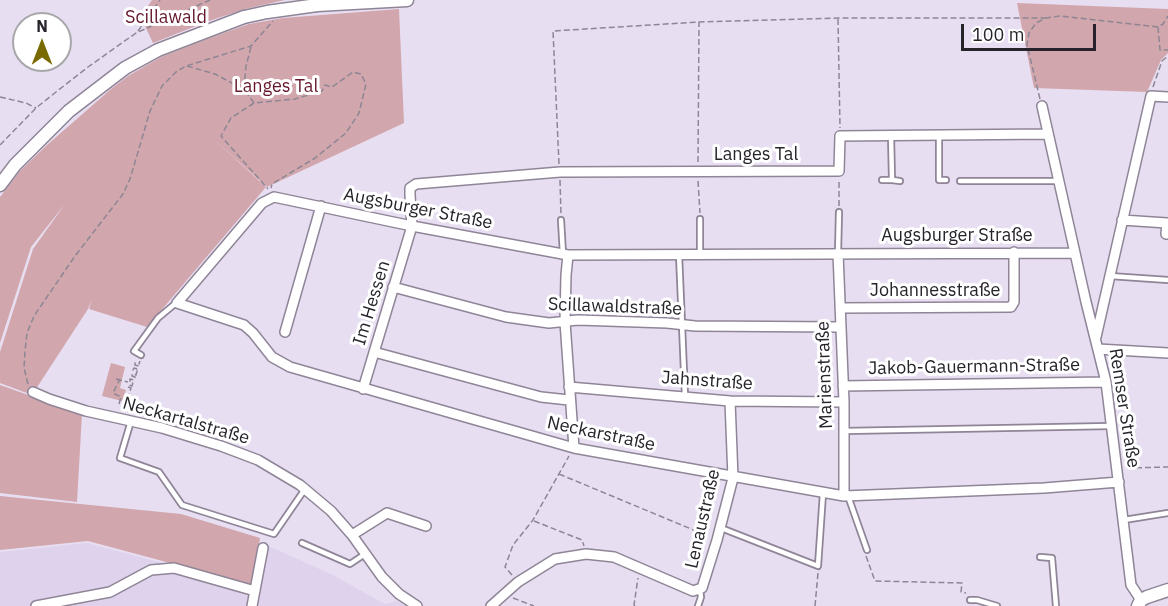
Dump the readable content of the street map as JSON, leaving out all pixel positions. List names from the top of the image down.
{
  "streets": {
    "street": [
      "Langes Tal",
      "Augsburger Straße",
      "Johannesstraße",
      "Im Hessen",
      "Scillawaldstraße",
      "Jakob-Gauermann-Straße",
      "Marienstraße",
      "Jahnstraße",
      "Remser Straße",
      "Neckartalstraße",
      "Neckarstraße",
      "Lenaustraße"
    ]
  },
  "crossings": [
    ["Langes Tal", "Augsburger Straße"],
    ["Langes Tal", "Im Hessen"],
    ["Augsburger Straße", "Johannesstraße"],
    ["Augsburger Straße", "Im Hessen"],
    ["Augsburger Straße", "Marienstraße"],
    ["Augsburger Straße", "Neckarstraße"],
    ["Johannesstraße", "Marienstraße"],
    ["Im Hessen", "Scillawaldstraße"],
    ["Im Hessen", "Neckarstraße"],
    ["Scillawaldstraße", "Marienstraße"],
    ["Jakob-Gauermann-Straße", "Marienstraße"],
    ["Jakob-Gauermann-Straße", "Remser Straße"],
    ["Marienstraße", "Jahnstraße"],
    ["Marienstraße", "Neckarstraße"],
    ["Jahnstraße", "Lenaustraße"],
    ["Remser Straße", "Neckarstraße"],
    ["Neckarstraße", "Lenaustraße"]
  ],
  "parks": ["Scillawald", "Langes Tal"],
  "scale_bar": "100 m",
  "north": "top"
}
